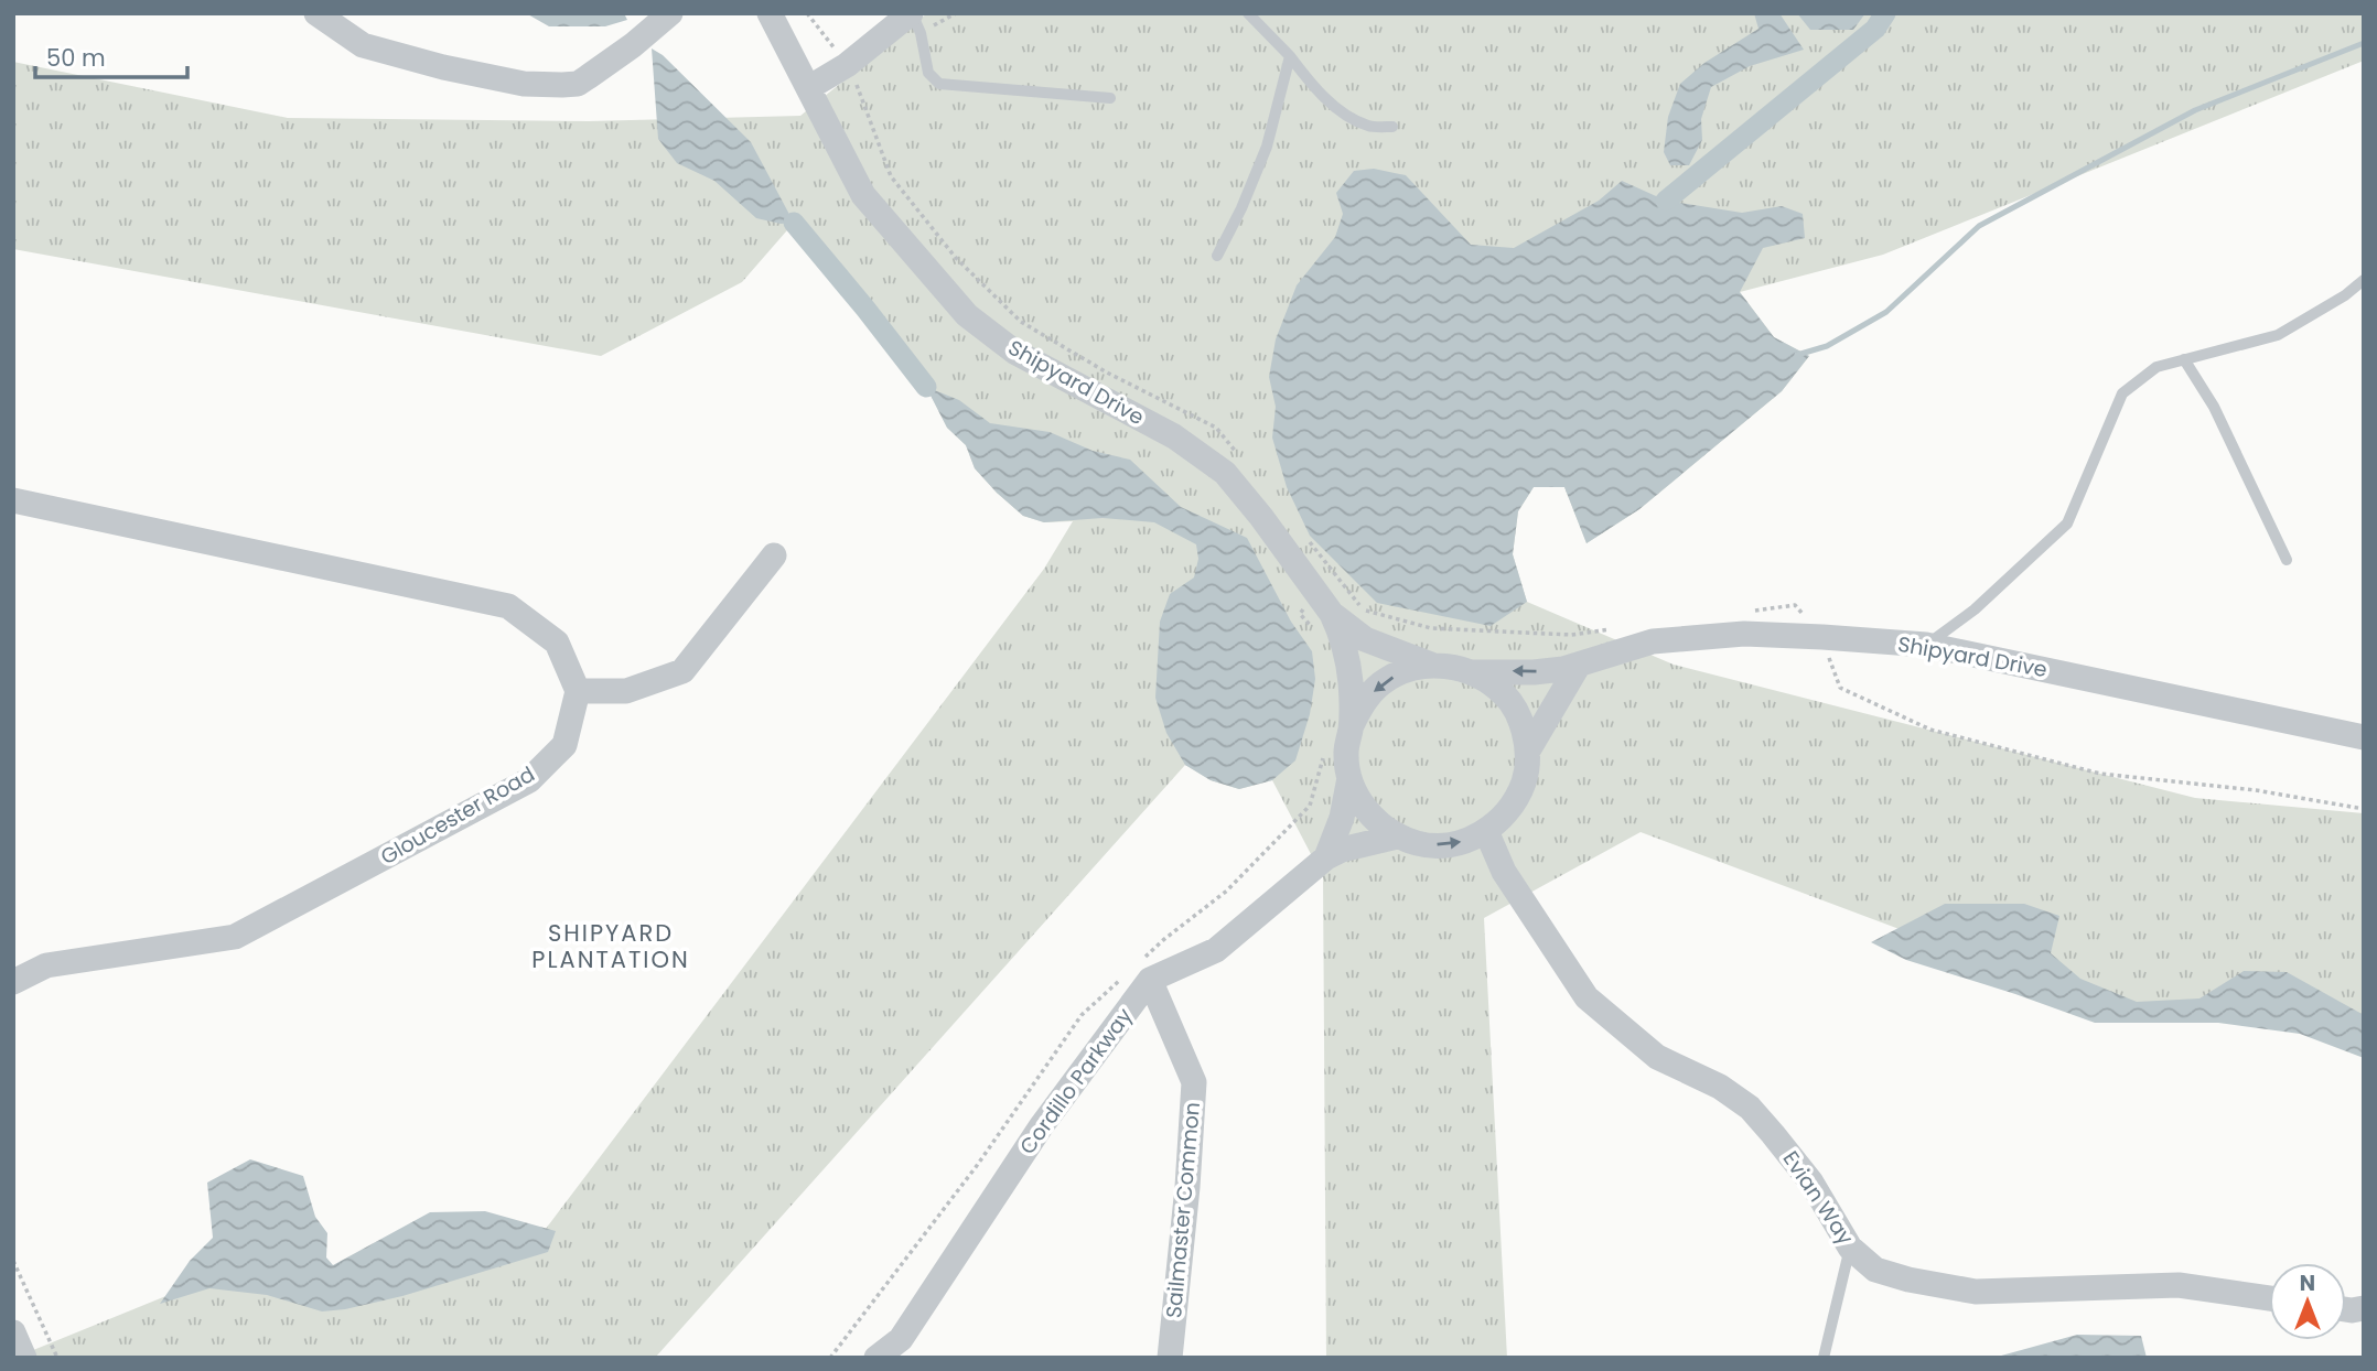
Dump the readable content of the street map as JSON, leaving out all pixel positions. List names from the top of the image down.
{
  "streets": {
    "street": [
      "Shipyard Drive",
      "Gloucester Road",
      "Cordillo Parkway",
      "Evian Way",
      "Sailmaster Common"
    ]
  },
  "crossings": [
    ["Shipyard Drive", "Cordillo Parkway"],
    ["Shipyard Drive", "Evian Way"],
    ["Cordillo Parkway", "Evian Way"],
    ["Cordillo Parkway", "Sailmaster Common"]
  ],
  "districts": ["SHIPYARD PLANTATION"],
  "scale_bar": "50 m",
  "north": "top"
}
